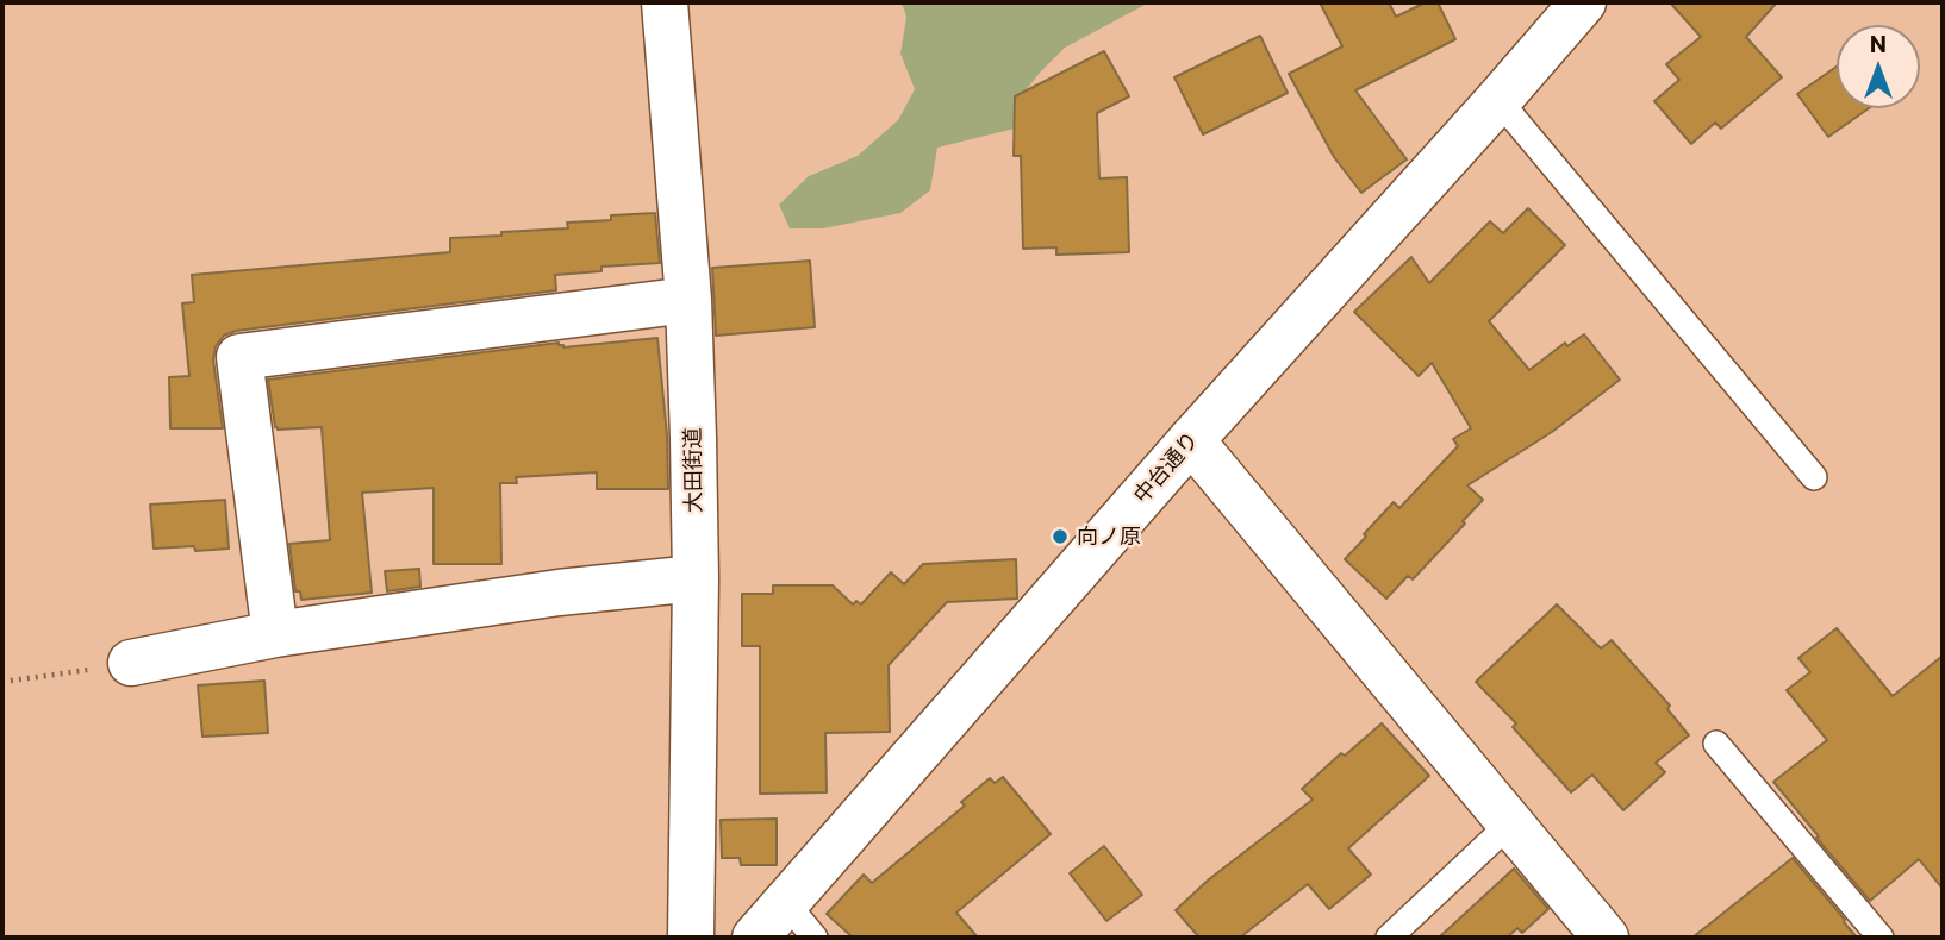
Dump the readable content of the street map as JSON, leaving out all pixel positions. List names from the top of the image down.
{
  "streets": {
    "street": ["中台通り", "大田街道"]
  },
  "places": ["向ノ原"],
  "north": "top"
}
